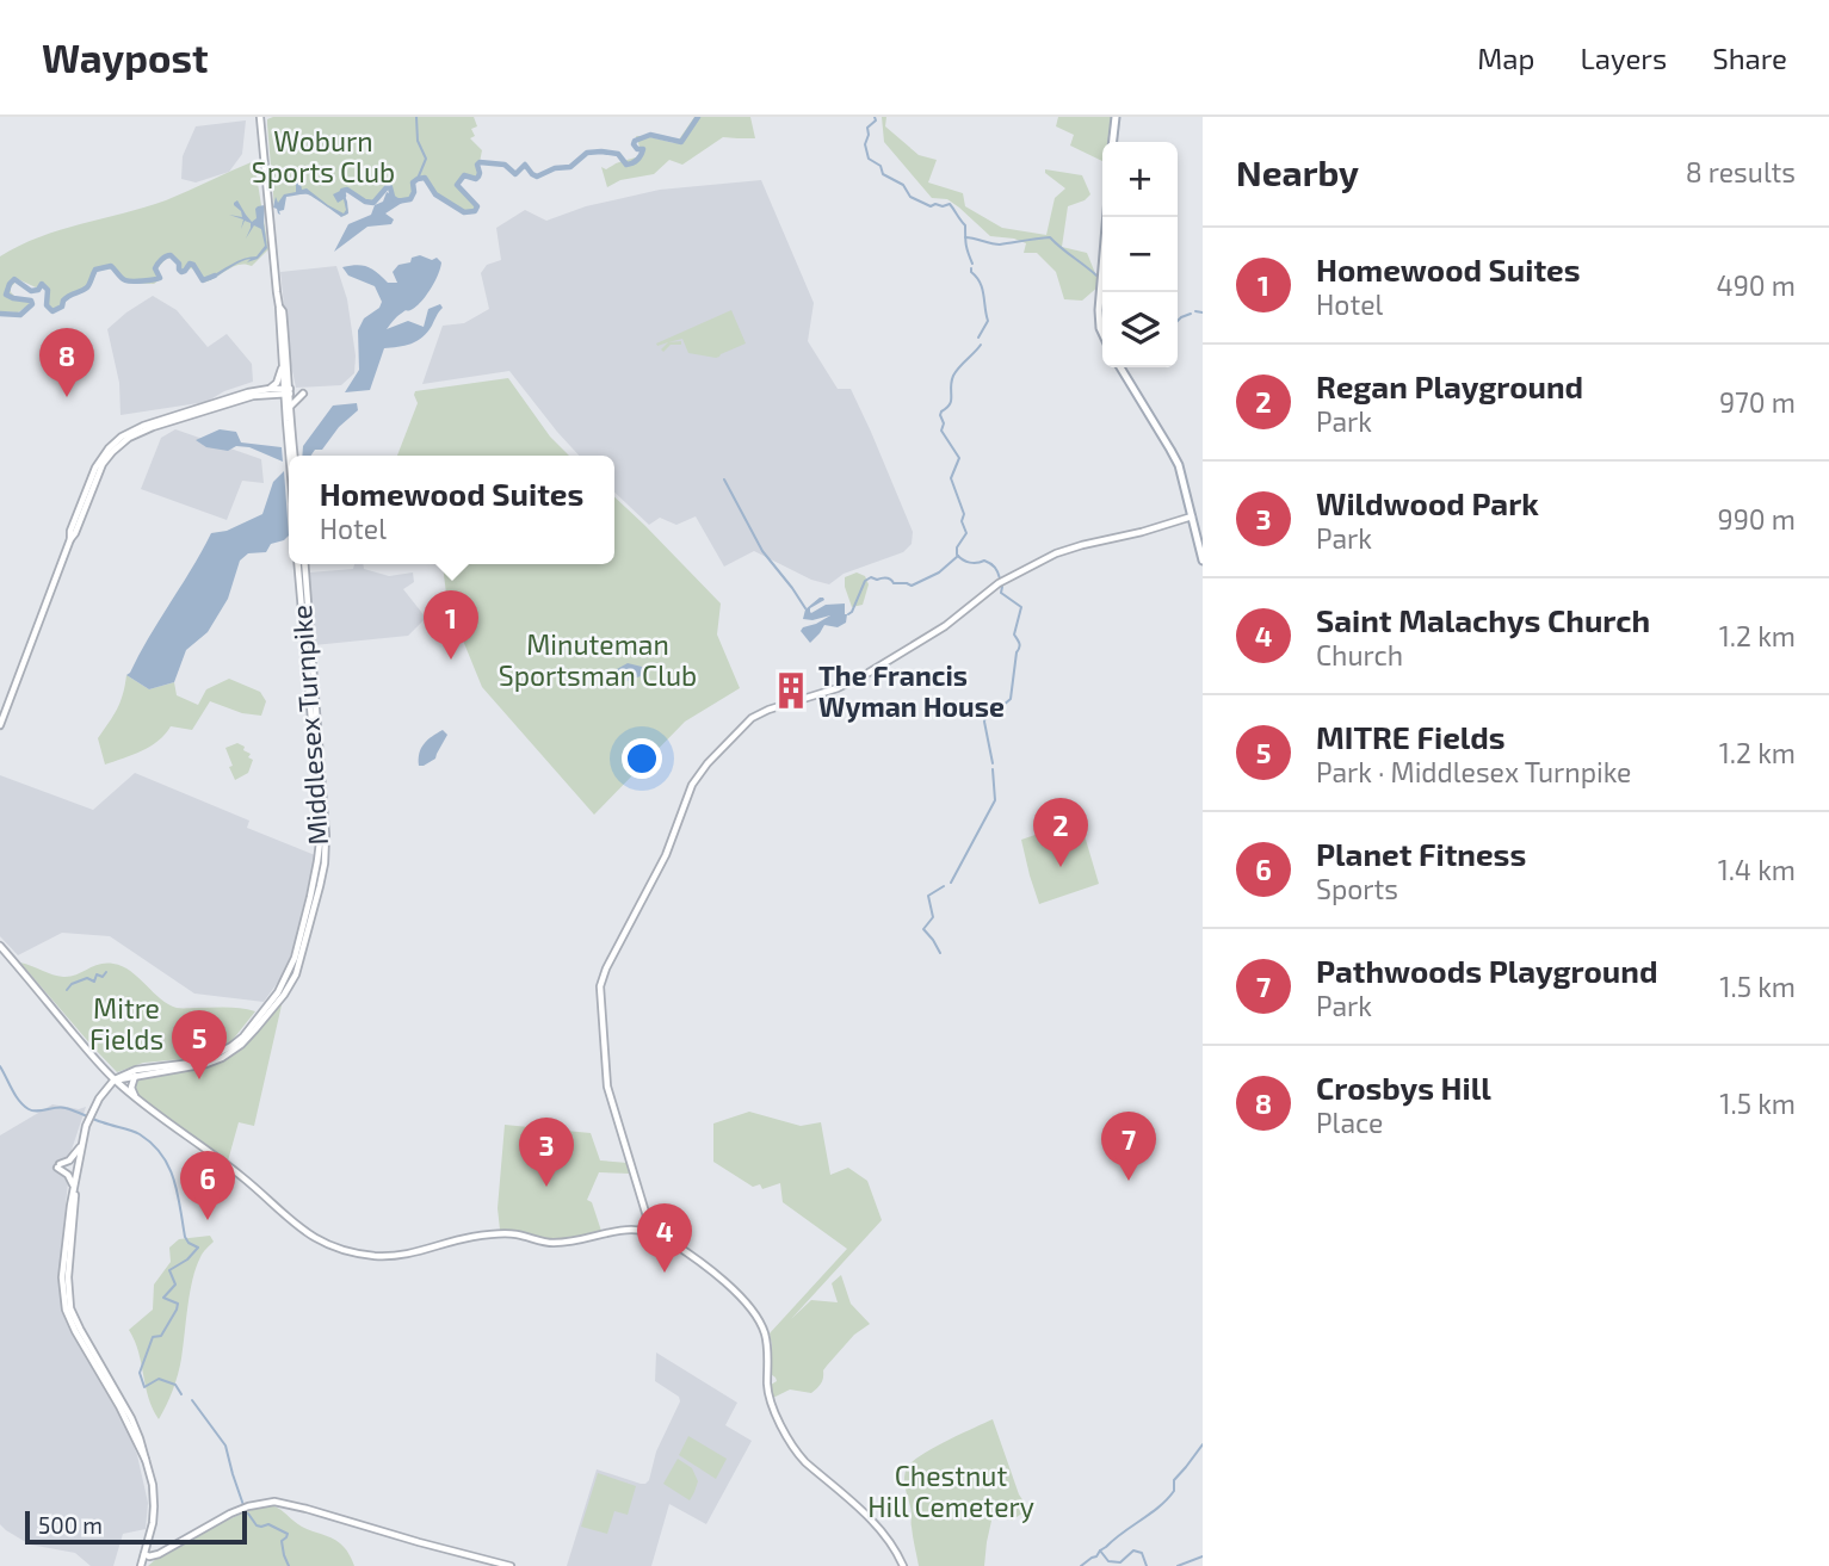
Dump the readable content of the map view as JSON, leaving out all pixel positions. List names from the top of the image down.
{
  "streets": {
    "main road": ["Middlesex Turnpike"]
  },
  "parks": [
    "Woburn Sports Club",
    "Minuteman Sportsman Club",
    "Mitre Fields",
    "Chestnut Hill Cemetery"
  ],
  "places": {
    "building": ["The Francis Wyman House"]
  },
  "scale_bar": "500 m",
  "page": {
    "header": "Waypost",
    "nav": ["Map", "Layers", "Share"],
    "heading": ["Nearby", "8 results"],
    "map_buttons": ["+", "−"],
    "list": [
      {
        "mark": "1",
        "name": "Homewood Suites",
        "note": "Hotel",
        "value": "490 m"
      },
      {
        "mark": "2",
        "name": "Regan Playground",
        "note": "Park",
        "value": "970 m"
      },
      {
        "mark": "3",
        "name": "Wildwood Park",
        "note": "Park",
        "value": "990 m"
      },
      {
        "mark": "4",
        "name": "Saint Malachys Church",
        "note": "Church",
        "value": "1.2 km"
      },
      {
        "mark": "5",
        "name": "MITRE Fields",
        "note": "Park · Middlesex Turnpike",
        "value": "1.2 km"
      },
      {
        "mark": "6",
        "name": "Planet Fitness",
        "note": "Sports",
        "value": "1.4 km"
      },
      {
        "mark": "7",
        "name": "Pathwoods Playground",
        "note": "Park",
        "value": "1.5 km"
      },
      {
        "mark": "8",
        "name": "Crosbys Hill",
        "note": "Place",
        "value": "1.5 km"
      }
    ],
    "pins": [
      "8",
      "1",
      "2",
      "5",
      "7",
      "3",
      "6",
      "4"
    ],
    "popup": ["Homewood Suites", "Hotel"],
    "scale": "500 m"
  }
}
